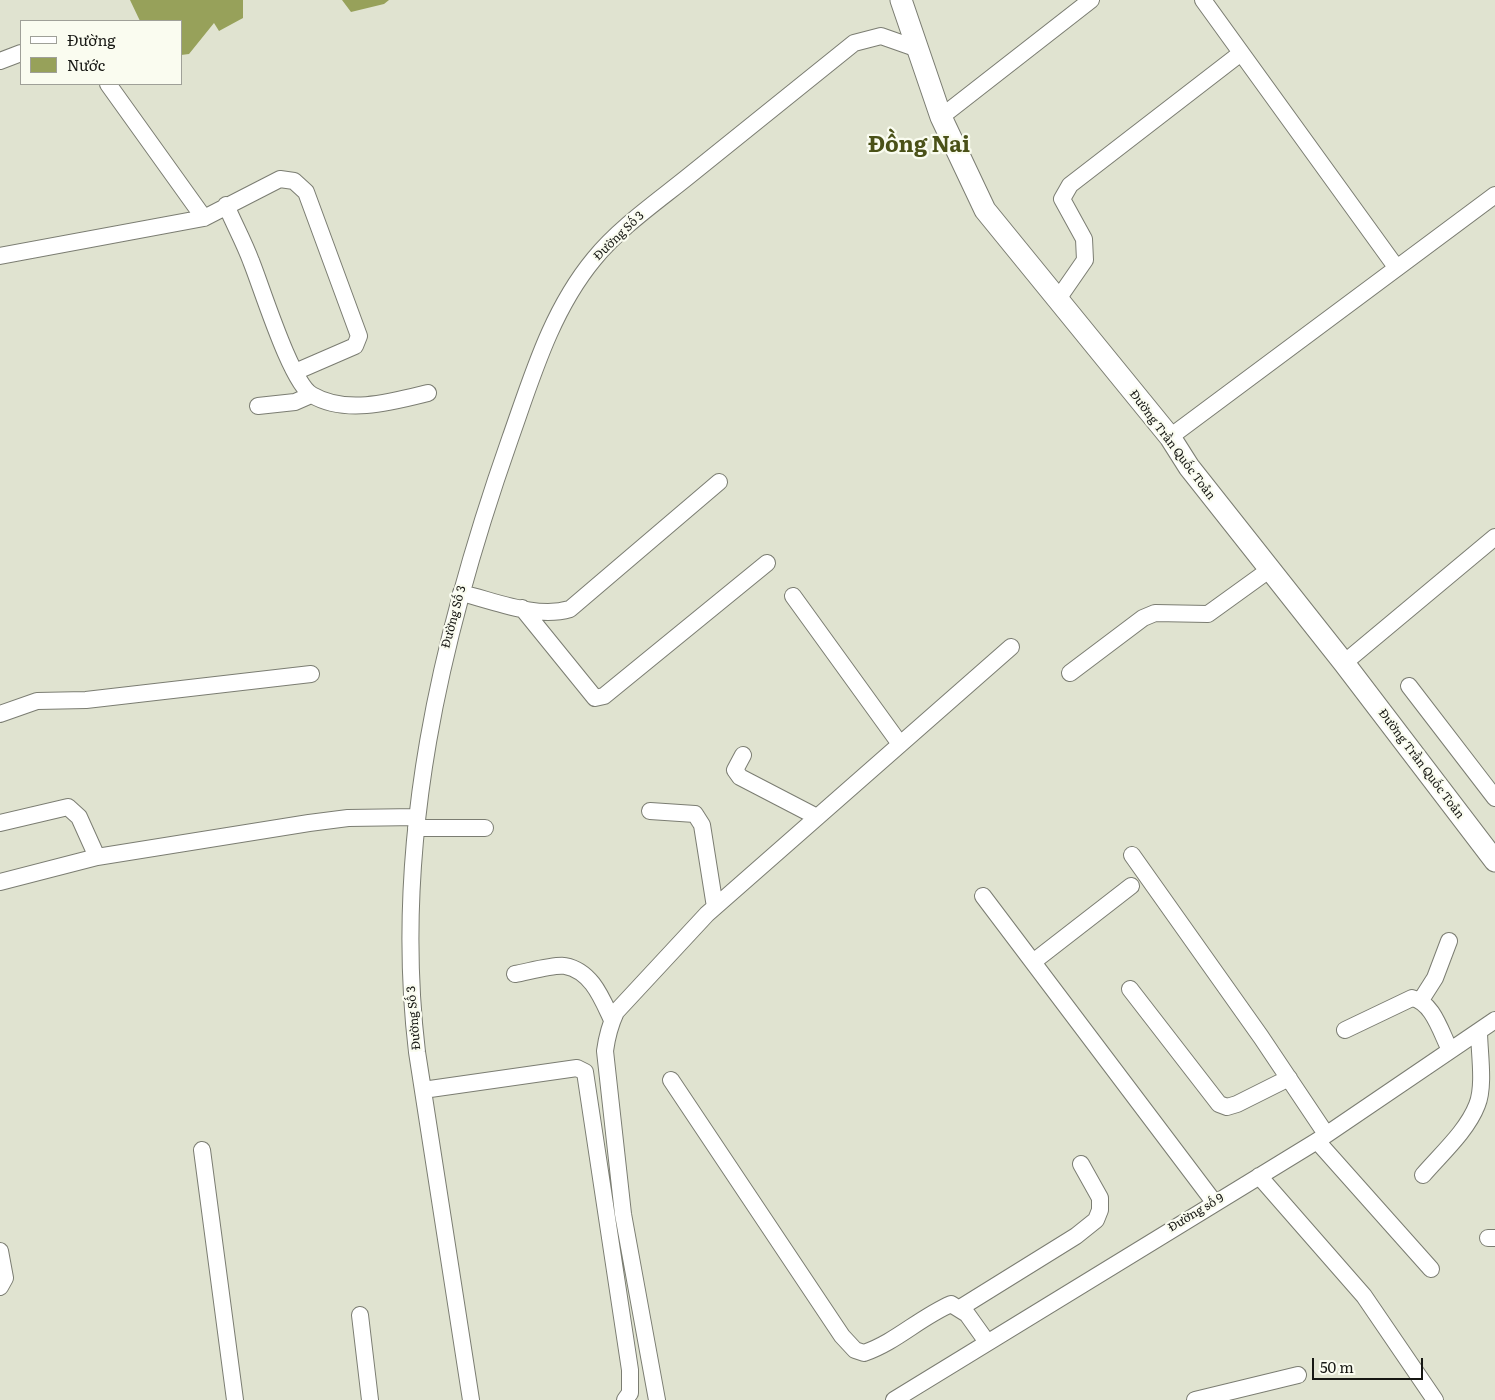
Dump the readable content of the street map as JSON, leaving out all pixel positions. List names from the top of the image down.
{
  "streets": {
    "main road": ["Đường Trần Quốc Toản"],
    "street": ["Đường Số 3", "Đường số 9"]
  },
  "crossings": [
    ["Đường Số 3", "Đường Trần Quốc Toản"]
  ],
  "districts": ["Đồng Nai"],
  "legend": ["Đường", "Nước"],
  "scale_bar": "50 m"
}
